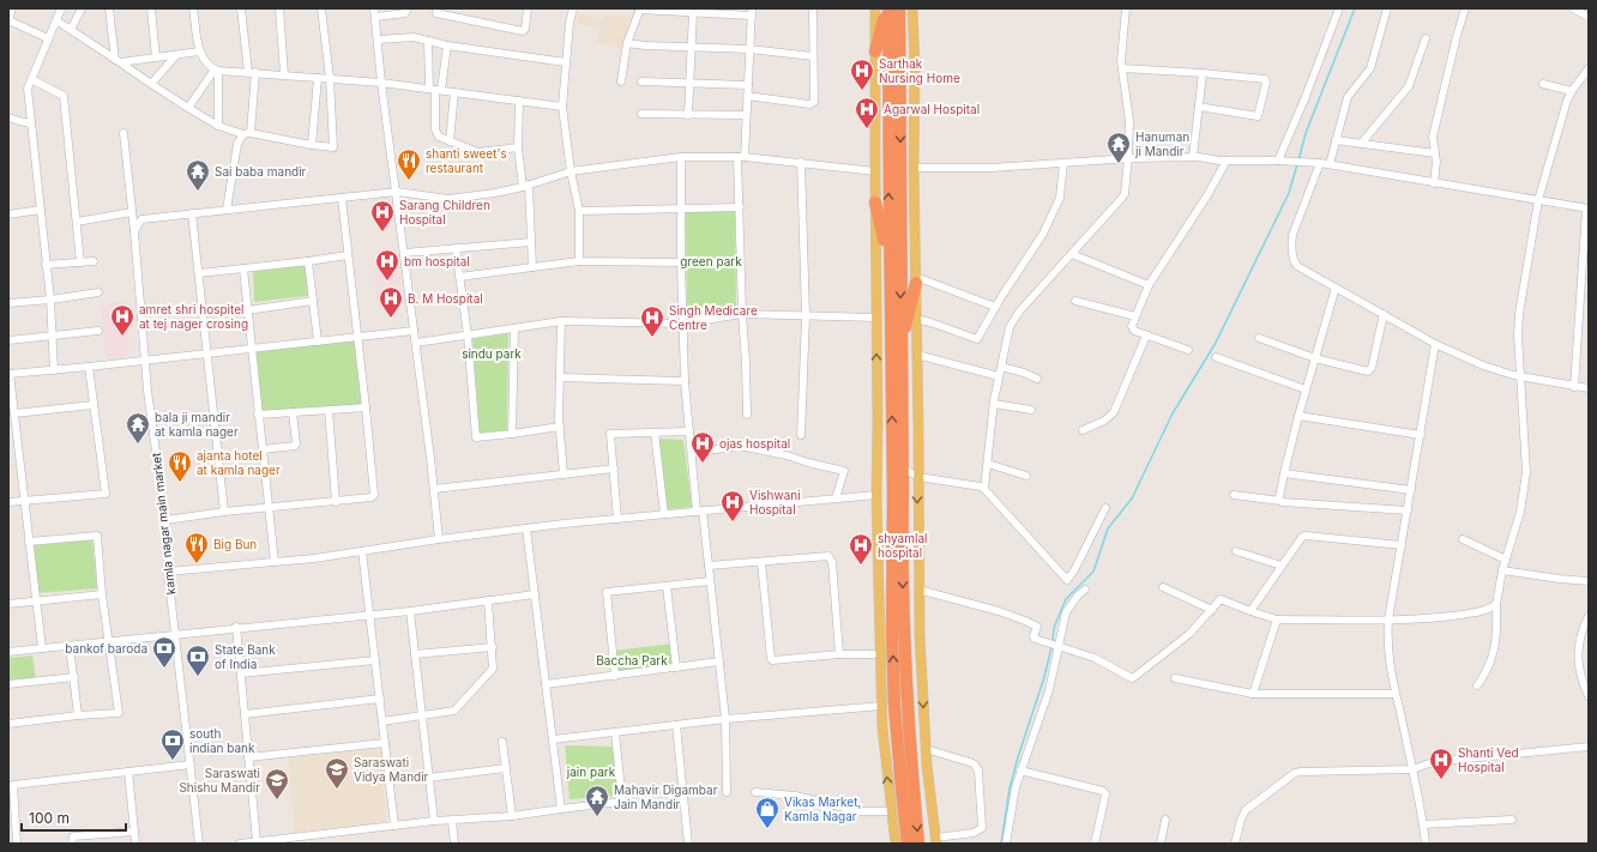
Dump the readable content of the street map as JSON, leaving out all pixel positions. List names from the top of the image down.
{
  "streets": {
    "street": ["kamla nagar main market"]
  },
  "parks": [
    "green park",
    "sindu park",
    "Baccha Park",
    "jain park"
  ],
  "places": {
    "hospital": [
      "Sarthak Nursing Home",
      "Agarwal Hospital",
      "Sarang Children Hospital",
      "bm hospital",
      "B. M Hospital",
      "amret shri hospitel at tej nager crosing",
      "Singh Medicare Centre",
      "ojas hospital",
      "Vishwani Hospital",
      "shyamlal hospital",
      "Shanti Ved Hospital"
    ],
    "temple": [
      "Hanuman ji Mandir",
      "Sai baba mandir",
      "bala ji mandir at kamla nager",
      "Mahavir Digambar Jain Mandir"
    ],
    "restaurant": ["shanti sweet's restaurant", "ajanta hotel at kamla nager", "Big Bun"],
    "bank": ["bankof baroda", "State Bank of India", "south indian bank"],
    "school or university": ["Saraswati Vidya Mandir", "Saraswati Shishu Mandir"],
    "shop": ["Vikas Market, Kamla Nagar"]
  },
  "scale_bar": "100 m"
}
